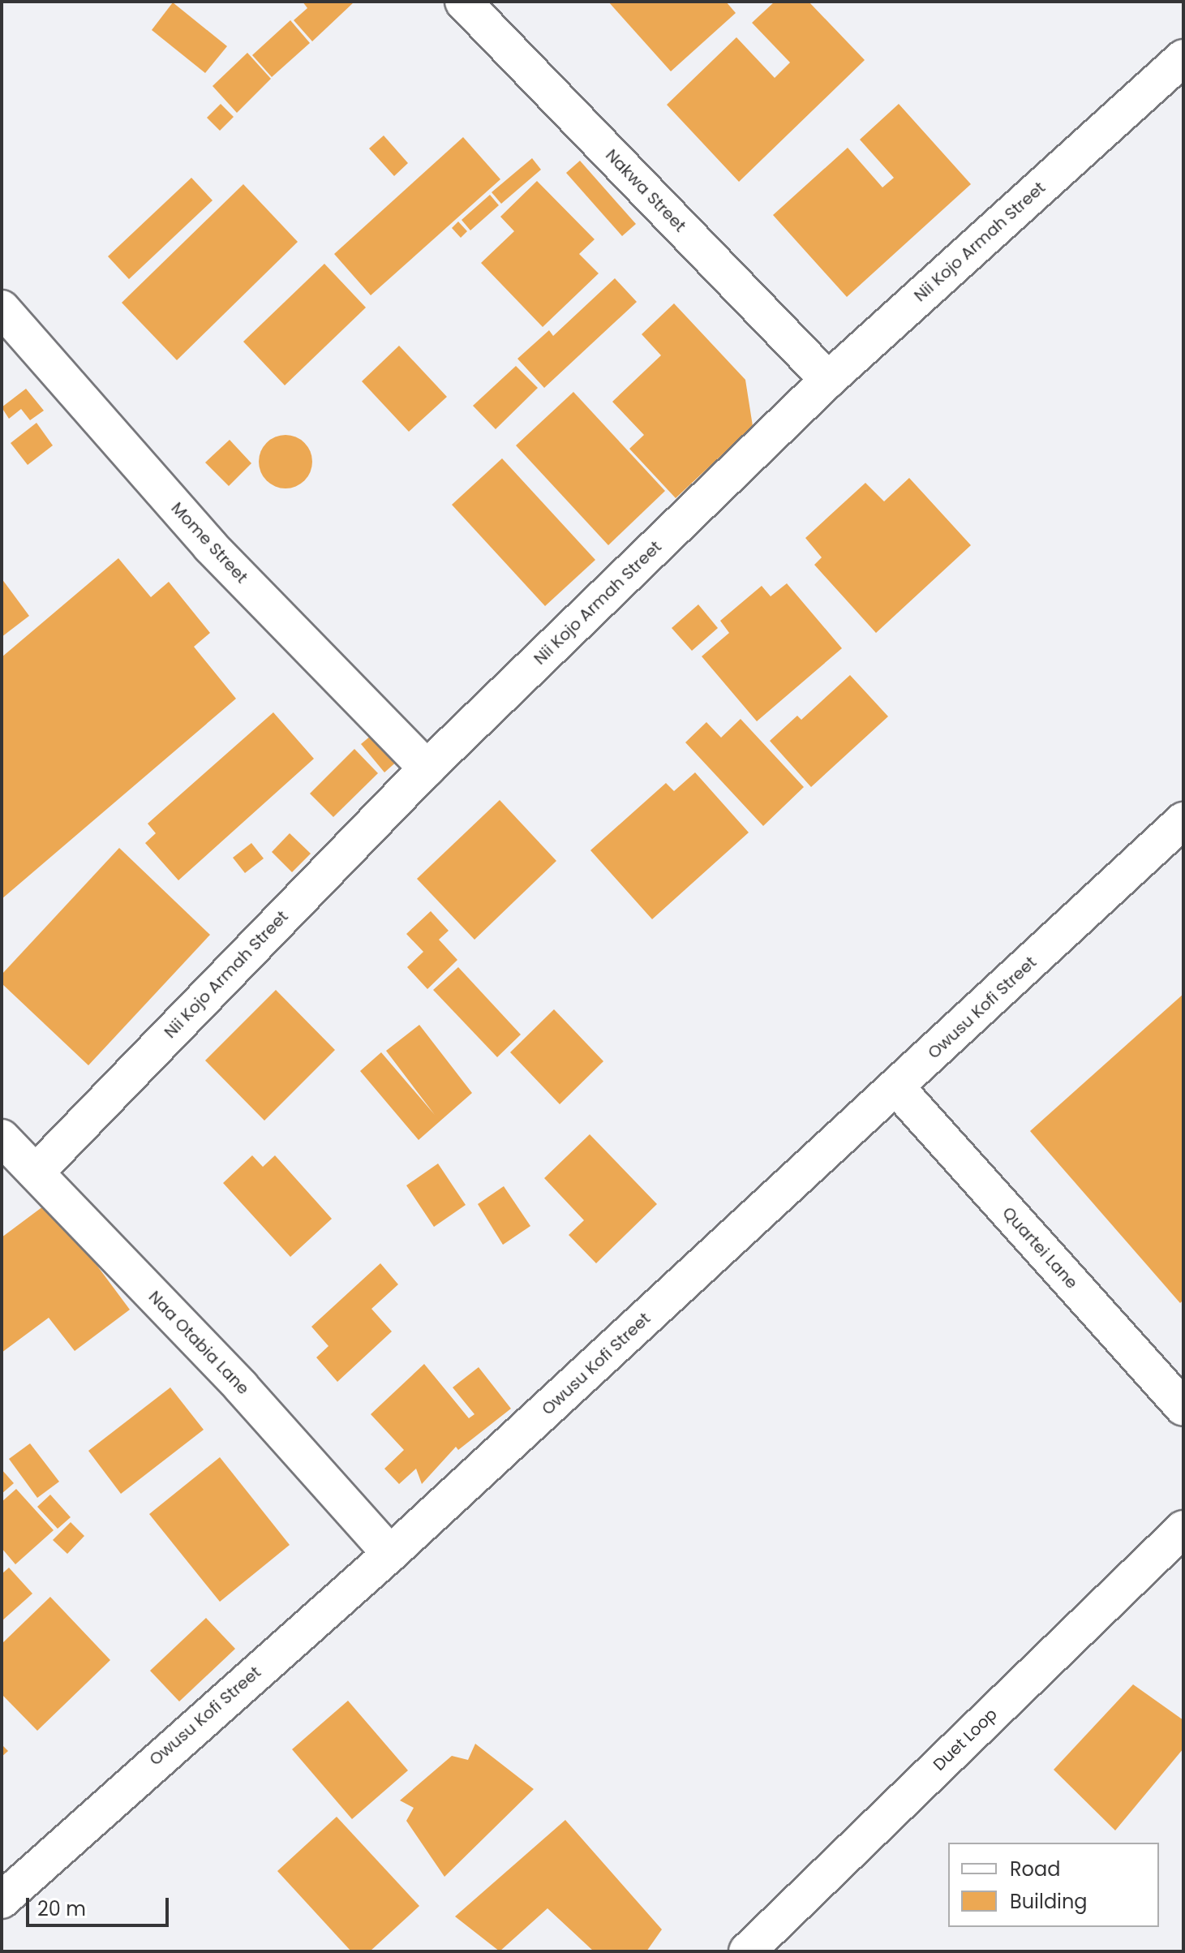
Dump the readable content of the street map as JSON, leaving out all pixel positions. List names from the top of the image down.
{
  "streets": {
    "street": [
      "Nakwa Street",
      "Nii Kojo Armah Street",
      "Mome Street",
      "Owusu Kofi Street",
      "Quartei Lane",
      "Naa Otabia Lane",
      "Duet Loop"
    ]
  },
  "crossings": [
    ["Nakwa Street", "Nii Kojo Armah Street"],
    ["Nii Kojo Armah Street", "Mome Street"],
    ["Nii Kojo Armah Street", "Naa Otabia Lane"],
    ["Owusu Kofi Street", "Quartei Lane"],
    ["Owusu Kofi Street", "Naa Otabia Lane"]
  ],
  "legend": ["Road", "Building"],
  "scale_bar": "20 m"
}
